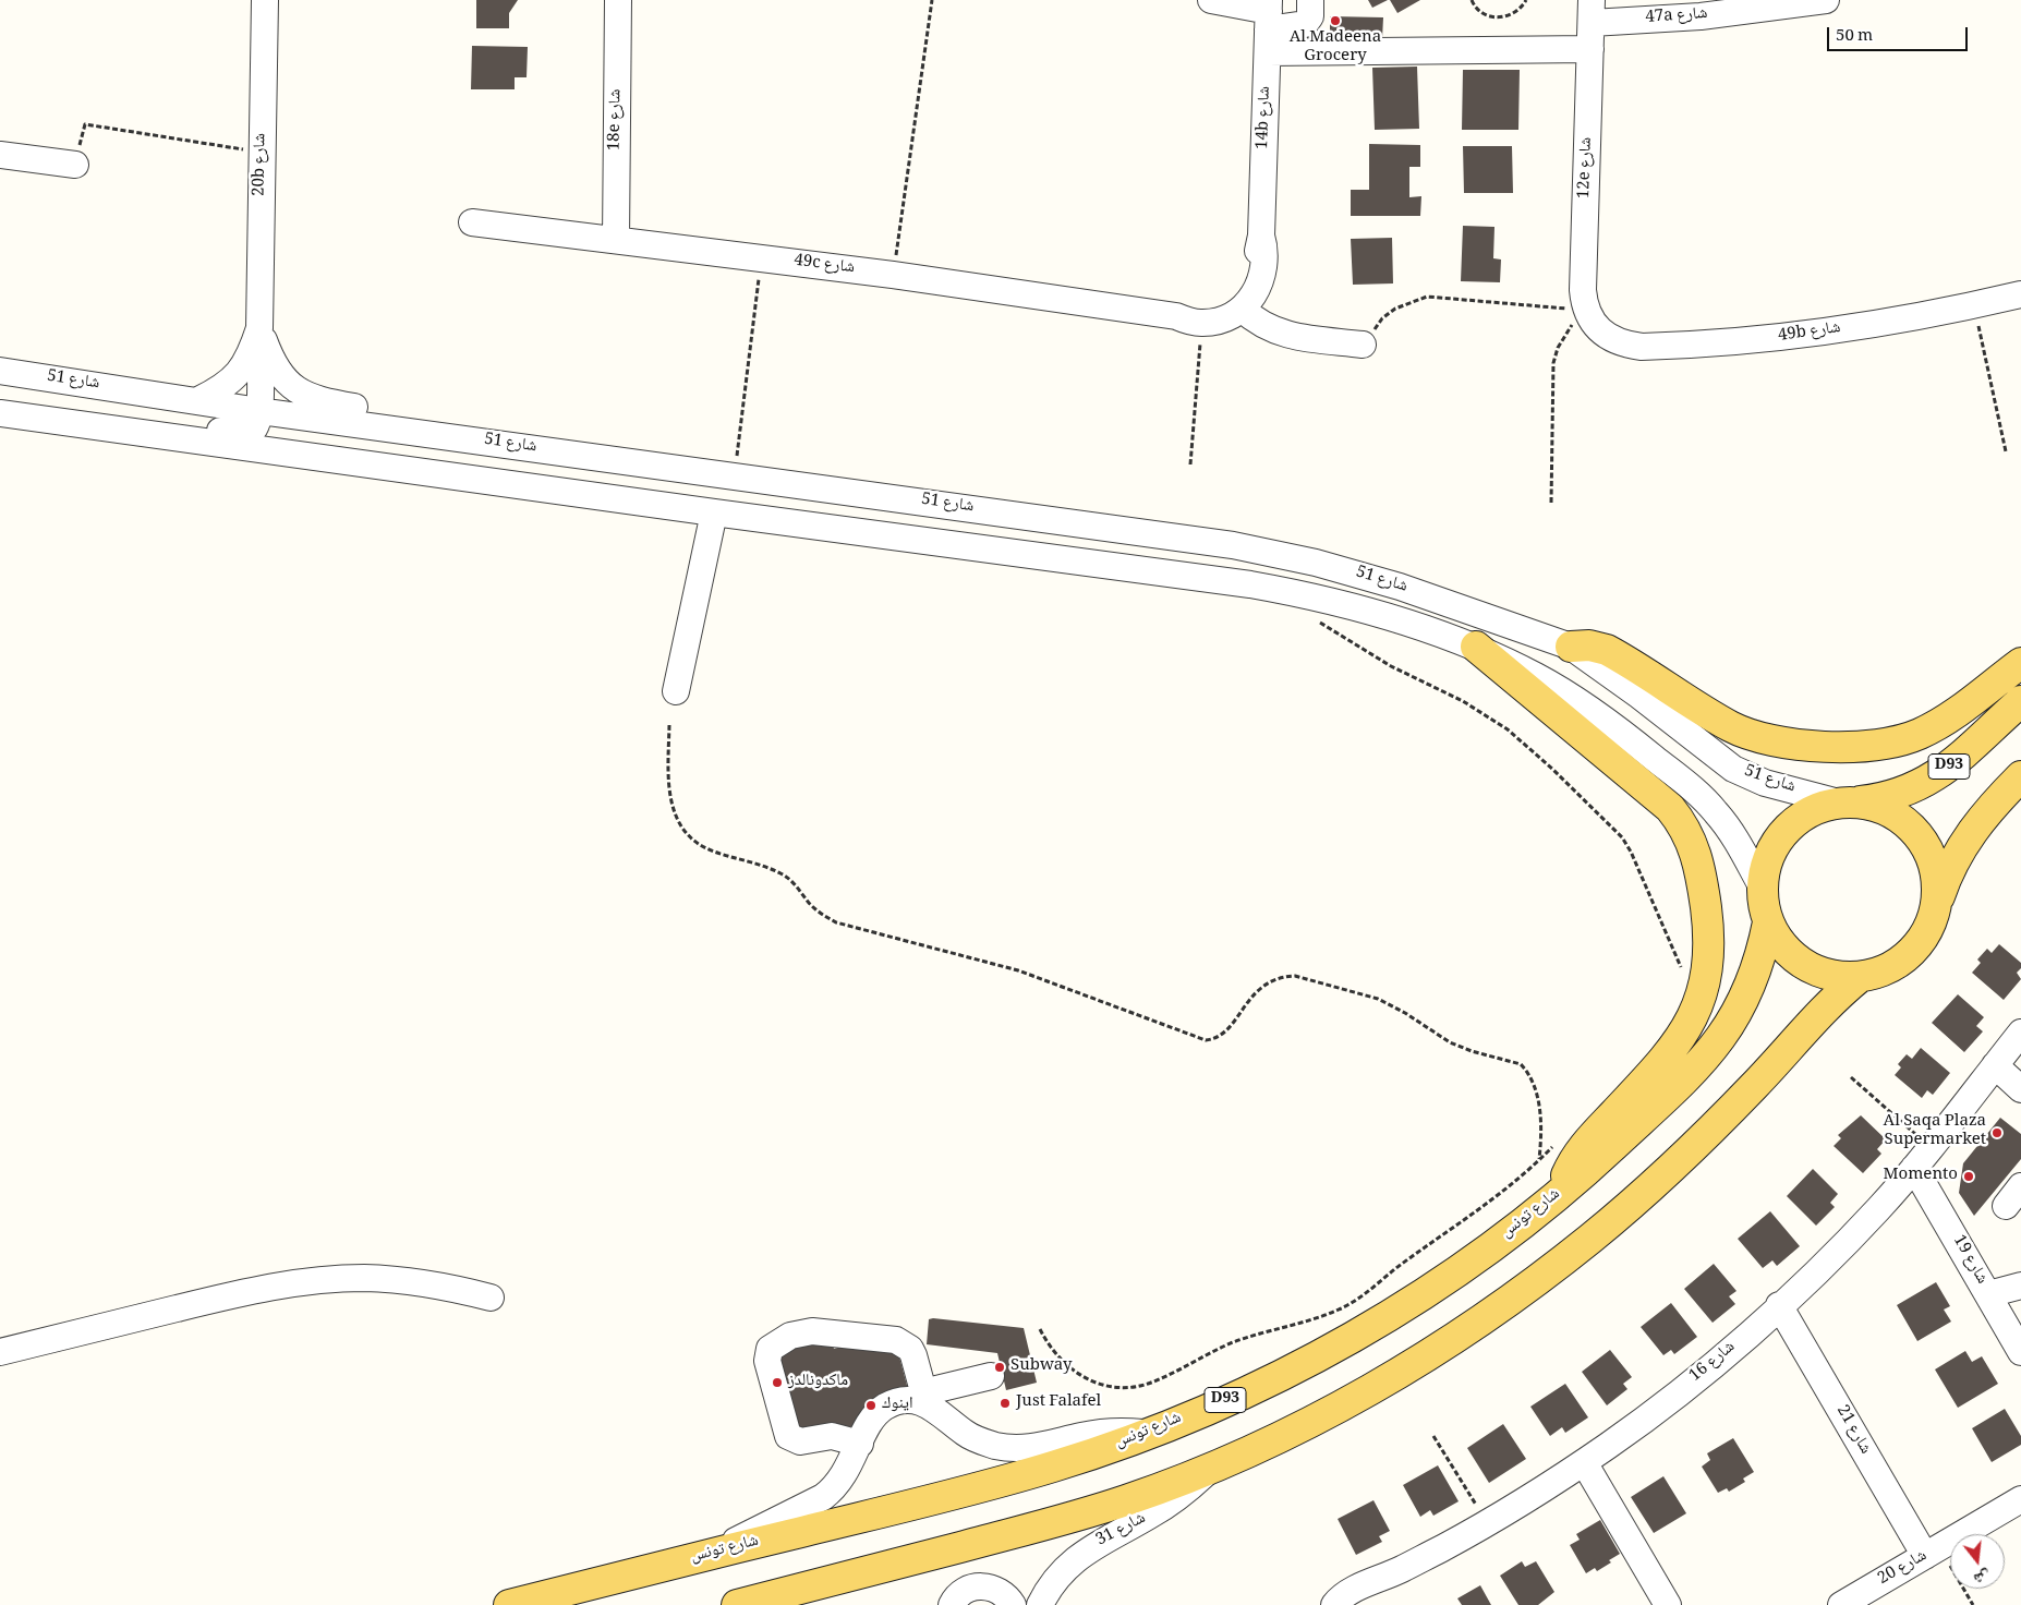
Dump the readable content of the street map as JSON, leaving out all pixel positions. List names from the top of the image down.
{
  "streets": {
    "main road": ["D93", "شارع تونس"],
    "street": [
      "47a شارع",
      "14b شارع",
      "18e شارع",
      "20b شارع",
      "12e شارع",
      "49c شارع",
      "49b شارع",
      "شارع 51",
      "شارع 19",
      "شارع 16",
      "شارع 21",
      "شارع 31",
      "شارع 20"
    ]
  },
  "crossings": [
    ["47a شارع", "12e شارع"],
    ["14b شارع", "49c شارع"],
    ["18e شارع", "49c شارع"],
    ["20b شارع", "شارع 51"],
    ["12e شارع", "49b شارع"],
    ["شارع 51", "D93"],
    ["شارع 51", "شارع تونس"],
    ["D93", "شارع تونس"],
    ["شارع 19", "شارع 16"],
    ["شارع 16", "شارع 21"],
    ["شارع 21", "شارع 20"]
  ],
  "places": [
    "Al Madeena Grocery",
    "Al Saqa Plaza Supermarket",
    "Momento",
    "Subway",
    "ماكدونالدز",
    "Just Falafel",
    "اينوك"
  ],
  "scale_bar": "50 m",
  "north": "bottom"
}
